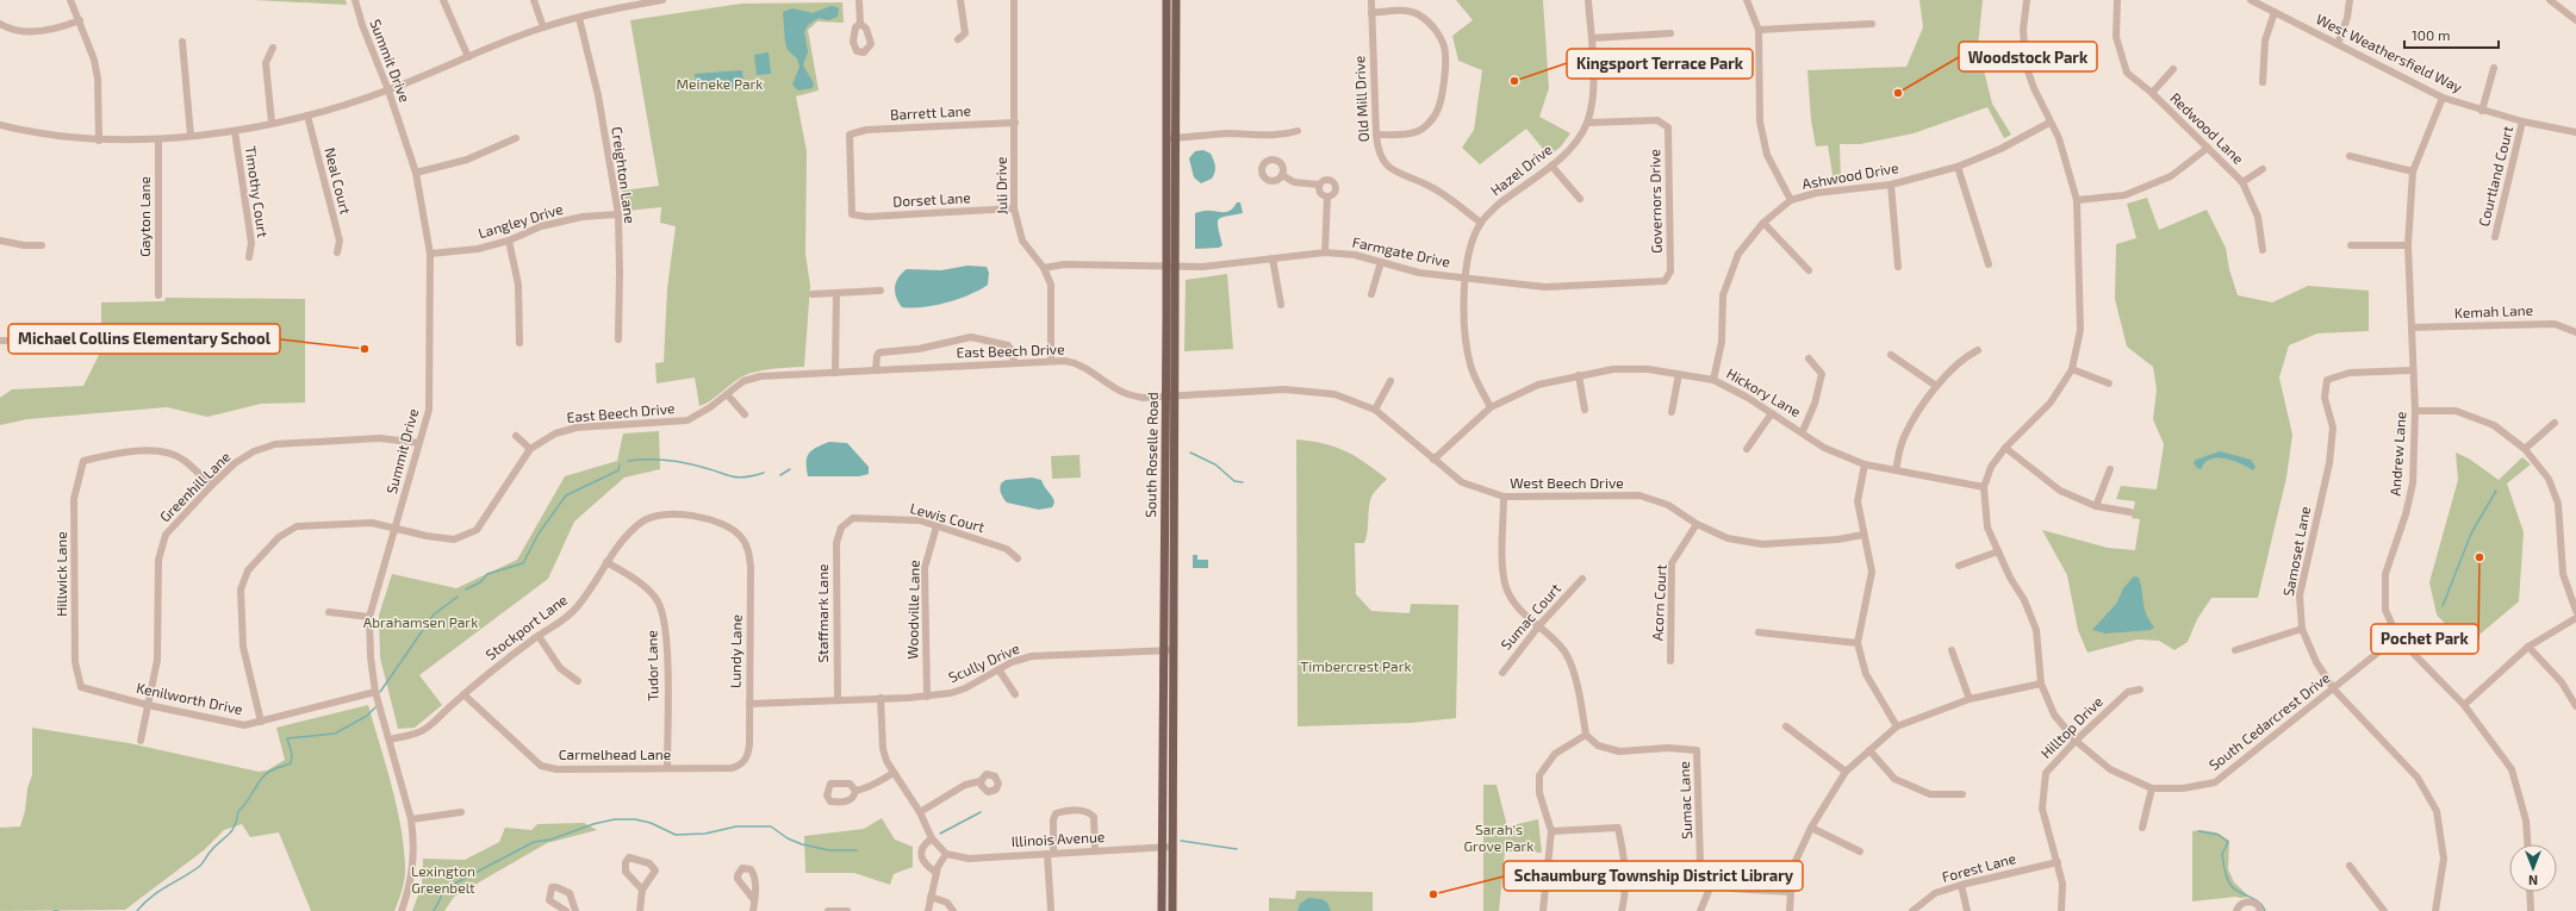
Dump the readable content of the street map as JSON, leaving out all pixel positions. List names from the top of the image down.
{
  "streets": {
    "main road": ["South Roselle Road"],
    "street": [
      "West Weathersfield Way",
      "Summit Drive",
      "Old Mill Drive",
      "Barrett Lane",
      "Redwood Lane",
      "Hazel Drive",
      "Creighton Lane",
      "Ashwood Drive",
      "Courtland Court",
      "Neal Court",
      "Juli Drive",
      "Timothy Court",
      "Dorset Lane",
      "Governors Drive",
      "Gayton Lane",
      "Langley Drive",
      "Farmgate Drive",
      "Kemah Lane",
      "East Beech Drive",
      "Hickory Lane",
      "Andrew Lane",
      "West Beech Drive",
      "Greenhill Lane",
      "Lewis Court",
      "Samoset Lane",
      "Hillwick Lane",
      "Acorn Court",
      "Woodville Lane",
      "Staffmark Lane",
      "Sumac Court",
      "Stockport Lane",
      "Lundy Lane",
      "Scully Drive",
      "Tudor Lane",
      "Kenilworth Drive",
      "South Cedarcrest Drive",
      "Hilltop Drive",
      "Carmelhead Lane",
      "Sumac Lane",
      "Illinois Avenue",
      "Forest Lane"
    ]
  },
  "crossings": [
    ["West Weathersfield Way", "Courtland Court"],
    ["West Weathersfield Way", "Andrew Lane"],
    ["Summit Drive", "Langley Drive"],
    ["Summit Drive", "East Beech Drive"],
    ["Summit Drive", "Greenhill Lane"],
    ["Summit Drive", "Stockport Lane"],
    ["Summit Drive", "Kenilworth Drive"],
    ["Old Mill Drive", "Hazel Drive"],
    ["Barrett Lane", "Juli Drive"],
    ["Barrett Lane", "Dorset Lane"],
    ["Hazel Drive", "Governors Drive"],
    ["Creighton Lane", "Langley Drive"],
    ["Ashwood Drive", "Hickory Lane"],
    ["Juli Drive", "Dorset Lane"],
    ["Juli Drive", "Farmgate Drive"],
    ["Juli Drive", "East Beech Drive"],
    ["Governors Drive", "Farmgate Drive"],
    ["Farmgate Drive", "South Roselle Road"],
    ["Kemah Lane", "Andrew Lane"],
    ["East Beech Drive", "South Roselle Road"],
    ["East Beech Drive", "West Beech Drive"],
    ["East Beech Drive", "Kenilworth Drive"],
    ["Hickory Lane", "West Beech Drive"],
    ["Hickory Lane", "South Cedarcrest Drive"],
    ["Andrew Lane", "Samoset Lane"],
    ["Andrew Lane", "South Cedarcrest Drive"],
    ["South Roselle Road", "West Beech Drive"],
    ["South Roselle Road", "Scully Drive"],
    ["South Roselle Road", "Illinois Avenue"],
    ["West Beech Drive", "Acorn Court"],
    ["Greenhill Lane", "Hillwick Lane"],
    ["Greenhill Lane", "Kenilworth Drive"],
    ["Lewis Court", "Woodville Lane"],
    ["Lewis Court", "Staffmark Lane"],
    ["Samoset Lane", "South Cedarcrest Drive"],
    ["Hillwick Lane", "Kenilworth Drive"],
    ["Woodville Lane", "Scully Drive"],
    ["Staffmark Lane", "Scully Drive"],
    ["Stockport Lane", "Lundy Lane"],
    ["Stockport Lane", "Tudor Lane"],
    ["Stockport Lane", "Carmelhead Lane"],
    ["Lundy Lane", "Scully Drive"],
    ["Lundy Lane", "Carmelhead Lane"],
    ["Tudor Lane", "Carmelhead Lane"],
    ["South Cedarcrest Drive", "Hilltop Drive"],
    ["Hilltop Drive", "Forest Lane"]
  ],
  "parks": [
    "Meineke Park",
    "Abrahamsen Park",
    "Timbercrest Park",
    "Sarah's Grove Park",
    "Lexington Greenbelt"
  ],
  "places": [
    "Kingsport Terrace Park",
    "Woodstock Park",
    "Michael Collins Elementary School",
    "Pochet Park",
    "Schaumburg Township District Library"
  ],
  "scale_bar": "100 m",
  "north": "bottom"
}
